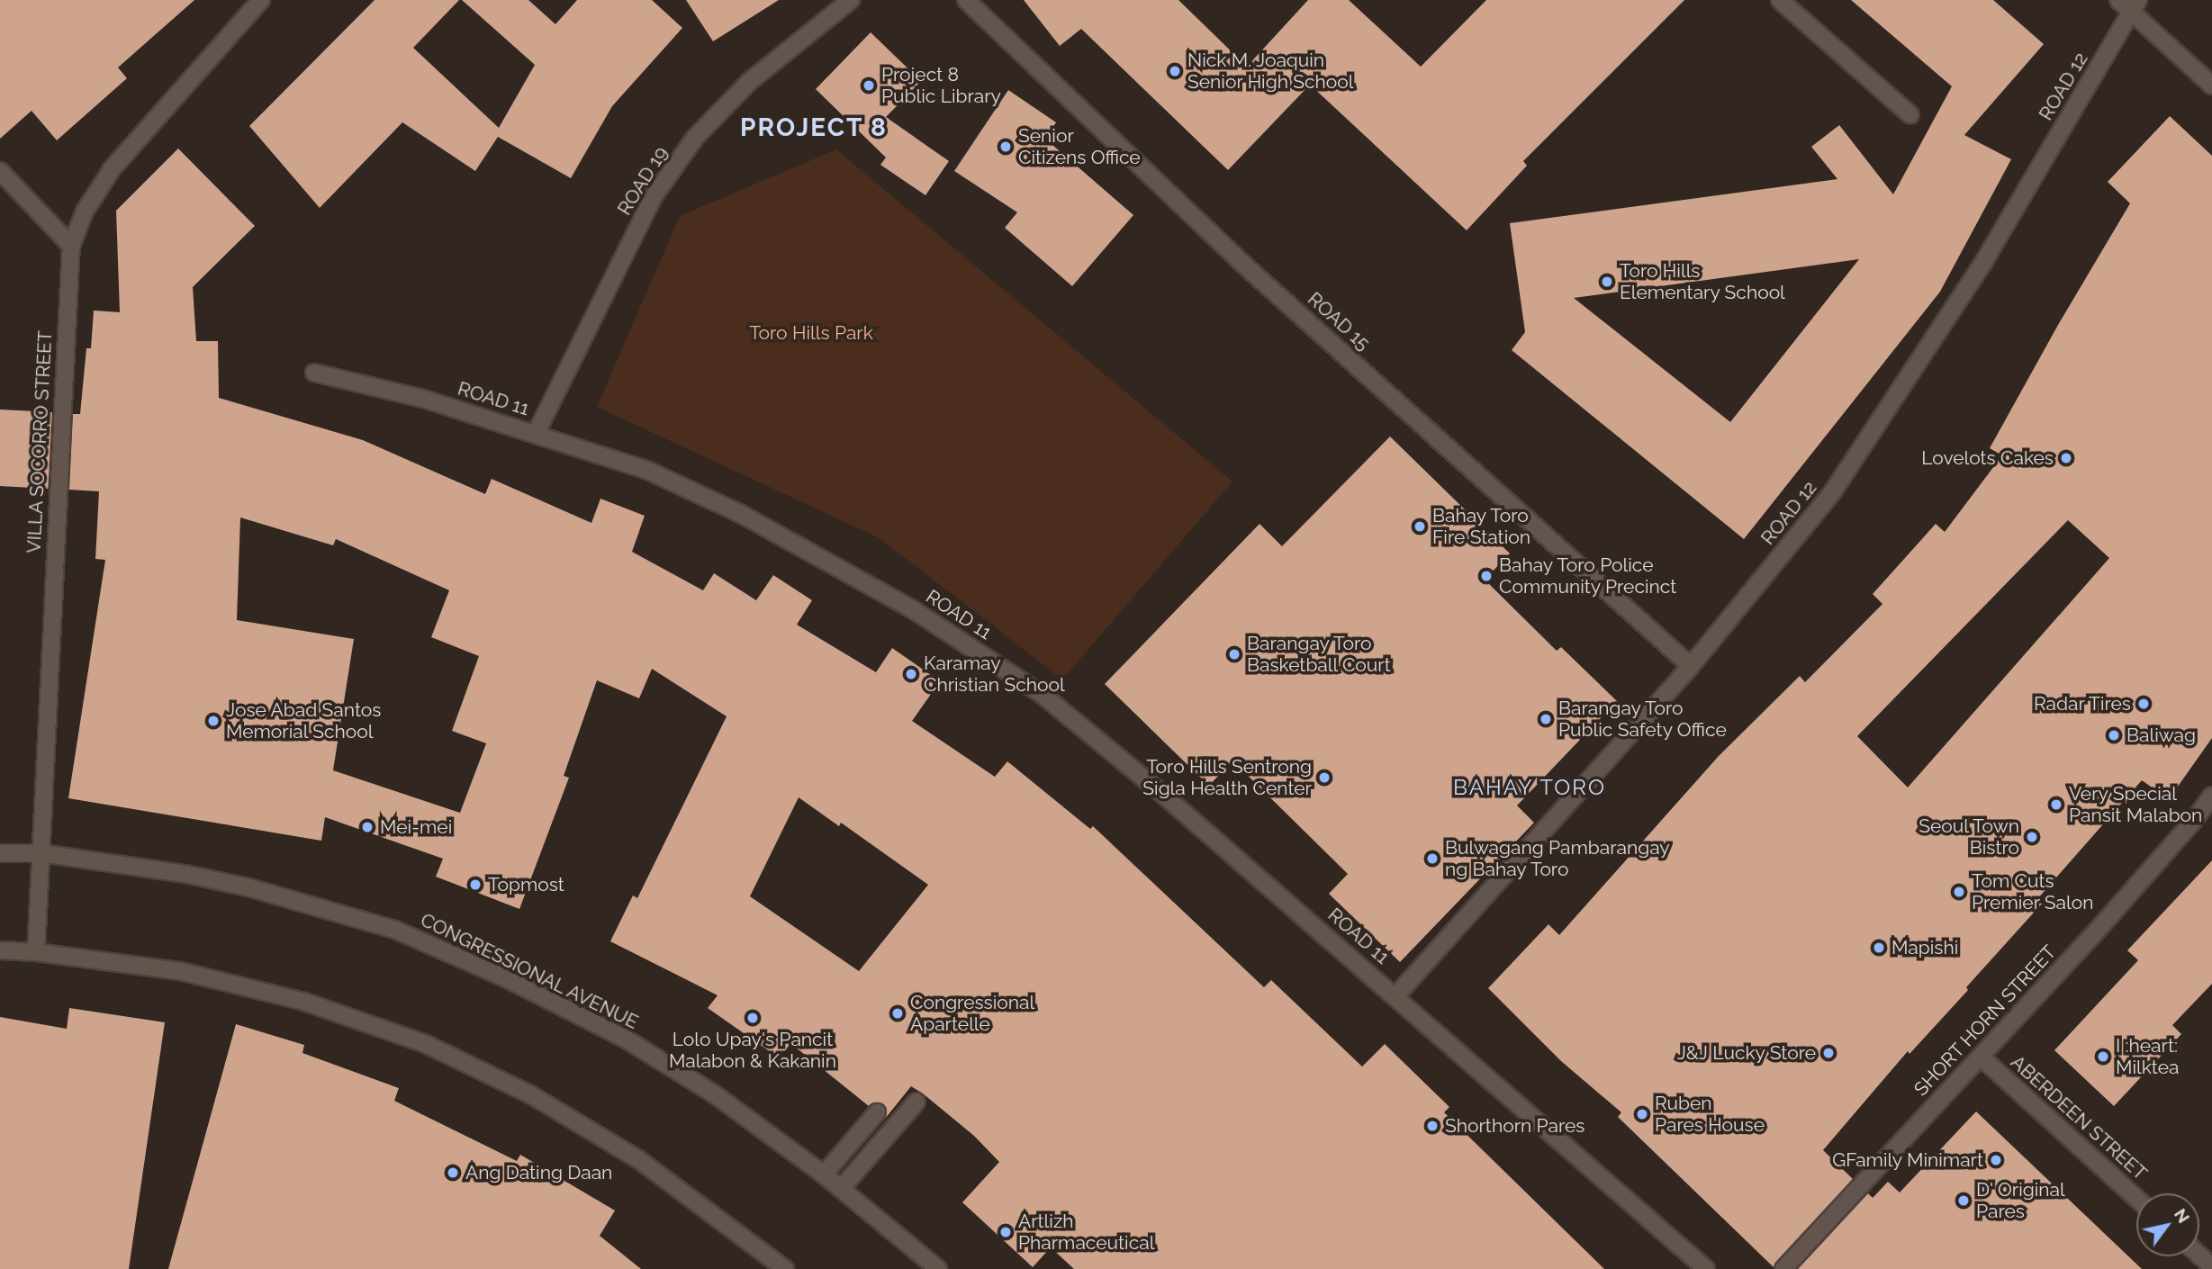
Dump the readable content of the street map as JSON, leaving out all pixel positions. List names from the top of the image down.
{
  "streets": {
    "street": [
      "ROAD 12",
      "ROAD 19",
      "ROAD 15",
      "ROAD 11",
      "VILLA SOCORRO STREET",
      "CONGRESSIONAL AVENUE",
      "SHORT HORN STREET",
      "ABERDEEN STREET"
    ]
  },
  "crossings": [
    ["ROAD 12", "ROAD 15"],
    ["ROAD 12", "ROAD 11"],
    ["ROAD 19", "ROAD 11"],
    ["VILLA SOCORRO STREET", "CONGRESSIONAL AVENUE"],
    ["SHORT HORN STREET", "ABERDEEN STREET"]
  ],
  "districts": ["PROJECT 8", "BAHAY TORO"],
  "parks": ["Toro Hills Park"],
  "places": [
    "Nick M. Joaquin Senior High School",
    "Project 8 Public Library",
    "Senior Citizens Office",
    "Toro Hills Elementary School",
    "Lovelots Cakes",
    "Bahay Toro Fire Station",
    "Bahay Toro Police Community Precinct",
    "Barangay Toro Basketball Court",
    "Karamay Christian School",
    "Radar Tires",
    "Barangay Toro Public Safety Office",
    "Jose Abad Santos Memorial School",
    "Baliwag",
    "Toro Hills Sentrong Sigla Health Center",
    "Very Special Pansit Malabon",
    "Mei-mei",
    "Seoul Town Bistro",
    "Bulwagang Pambarangay ng Bahay Toro",
    "Topmost",
    "Tom Cuts Premier Salon",
    "Mapishi",
    "Congressional Apartelle",
    "Lolo Upay's Pancit Malabon & Kakanin",
    "J&J Lucky Store",
    "I :heart: Milktea",
    "Ruben Pares House",
    "Shorthorn Pares",
    "GFamily Minimart",
    "Ang Dating Daan",
    "D' Original Pares",
    "Artlizh Pharmaceutical"
  ],
  "north": "top right"
}
